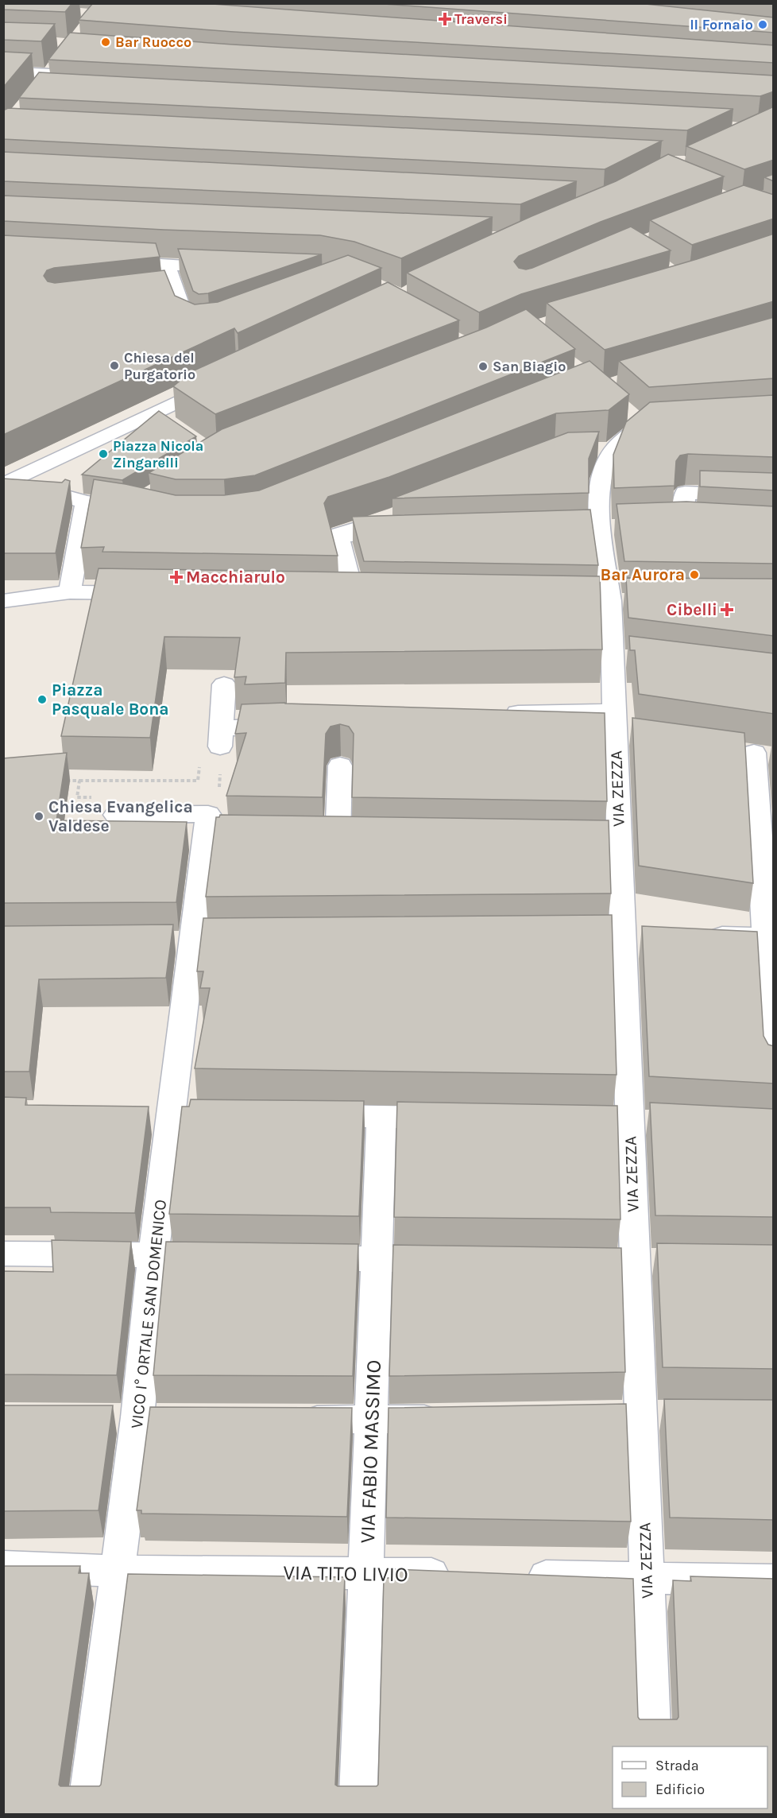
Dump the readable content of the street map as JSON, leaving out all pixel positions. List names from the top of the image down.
{
  "streets": {
    "street": [
      "VIA ZEZZA",
      "VICO I° ORTALE SAN DOMENICO",
      "VIA FABIO MASSIMO",
      "VIA TITO LIVIO"
    ]
  },
  "crossings": [
    ["VICO I° ORTALE SAN DOMENICO", "VIA TITO LIVIO"],
    ["VIA FABIO MASSIMO", "VIA TITO LIVIO"]
  ],
  "places": {
    "health": ["Traversi", "Macchiarulo", "Cibelli"],
    "other": [
      "Il Fornaio",
      "Bar Ruocco",
      "Chiesa del Purgatorio",
      "San Biagio",
      "Piazza Nicola Zingarelli",
      "Bar Aurora",
      "Piazza Pasquale Bona",
      "Chiesa Evangelica Valdese"
    ]
  },
  "legend": ["Strada", "Edificio"]
}
